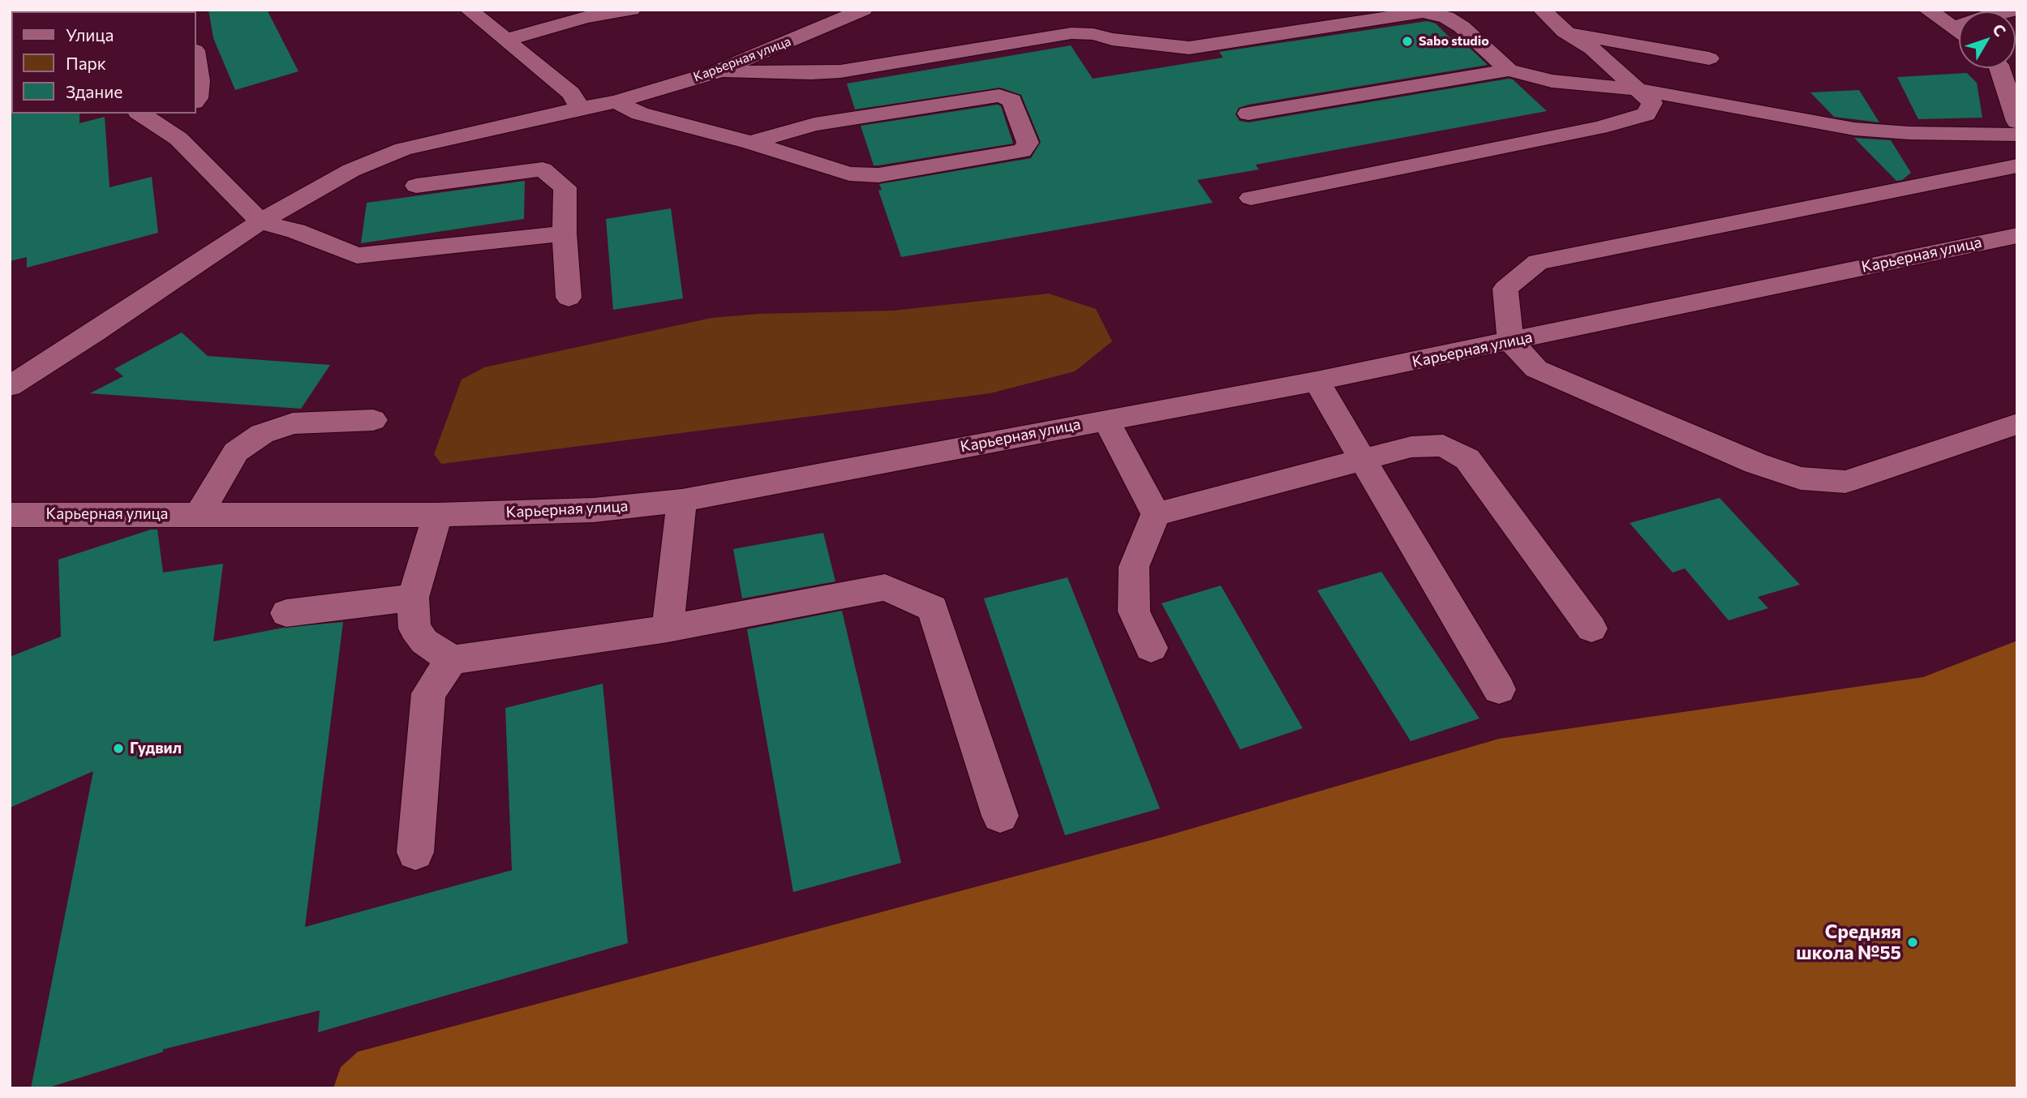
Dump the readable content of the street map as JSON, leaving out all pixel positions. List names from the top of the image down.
{
  "streets": {
    "street": ["Карьерная улица"]
  },
  "places": ["Sabo studio", "Гудвил", "Средняя школа №55"],
  "legend": ["Улица", "Парк", "Здание"],
  "north": "top right"
}
